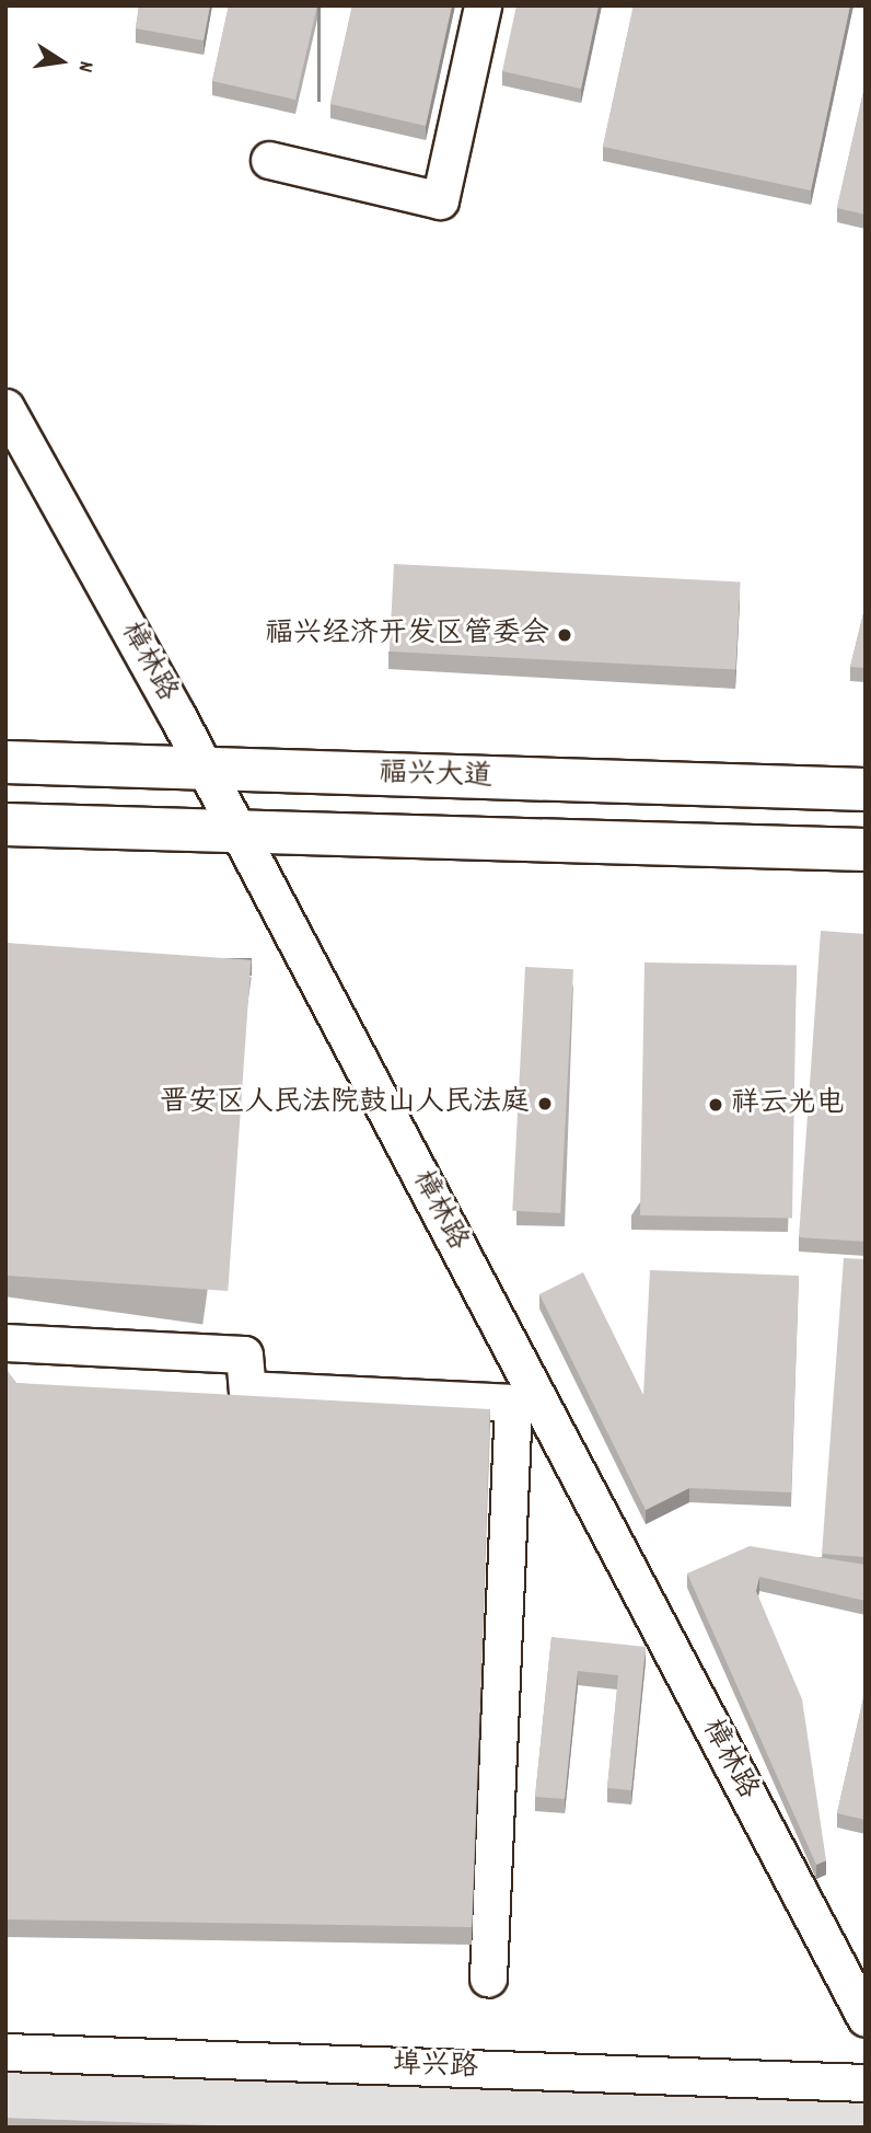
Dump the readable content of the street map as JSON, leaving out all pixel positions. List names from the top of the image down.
{
  "streets": {
    "main road": ["福兴大道"],
    "street": ["樟林路", "埠兴路"]
  },
  "crossings": [
    ["樟林路", "福兴大道"]
  ],
  "places": ["福兴经济开发区管委会", "晋安区人民法院鼓山人民法庭", "祥云光电"],
  "north": "right"
}
